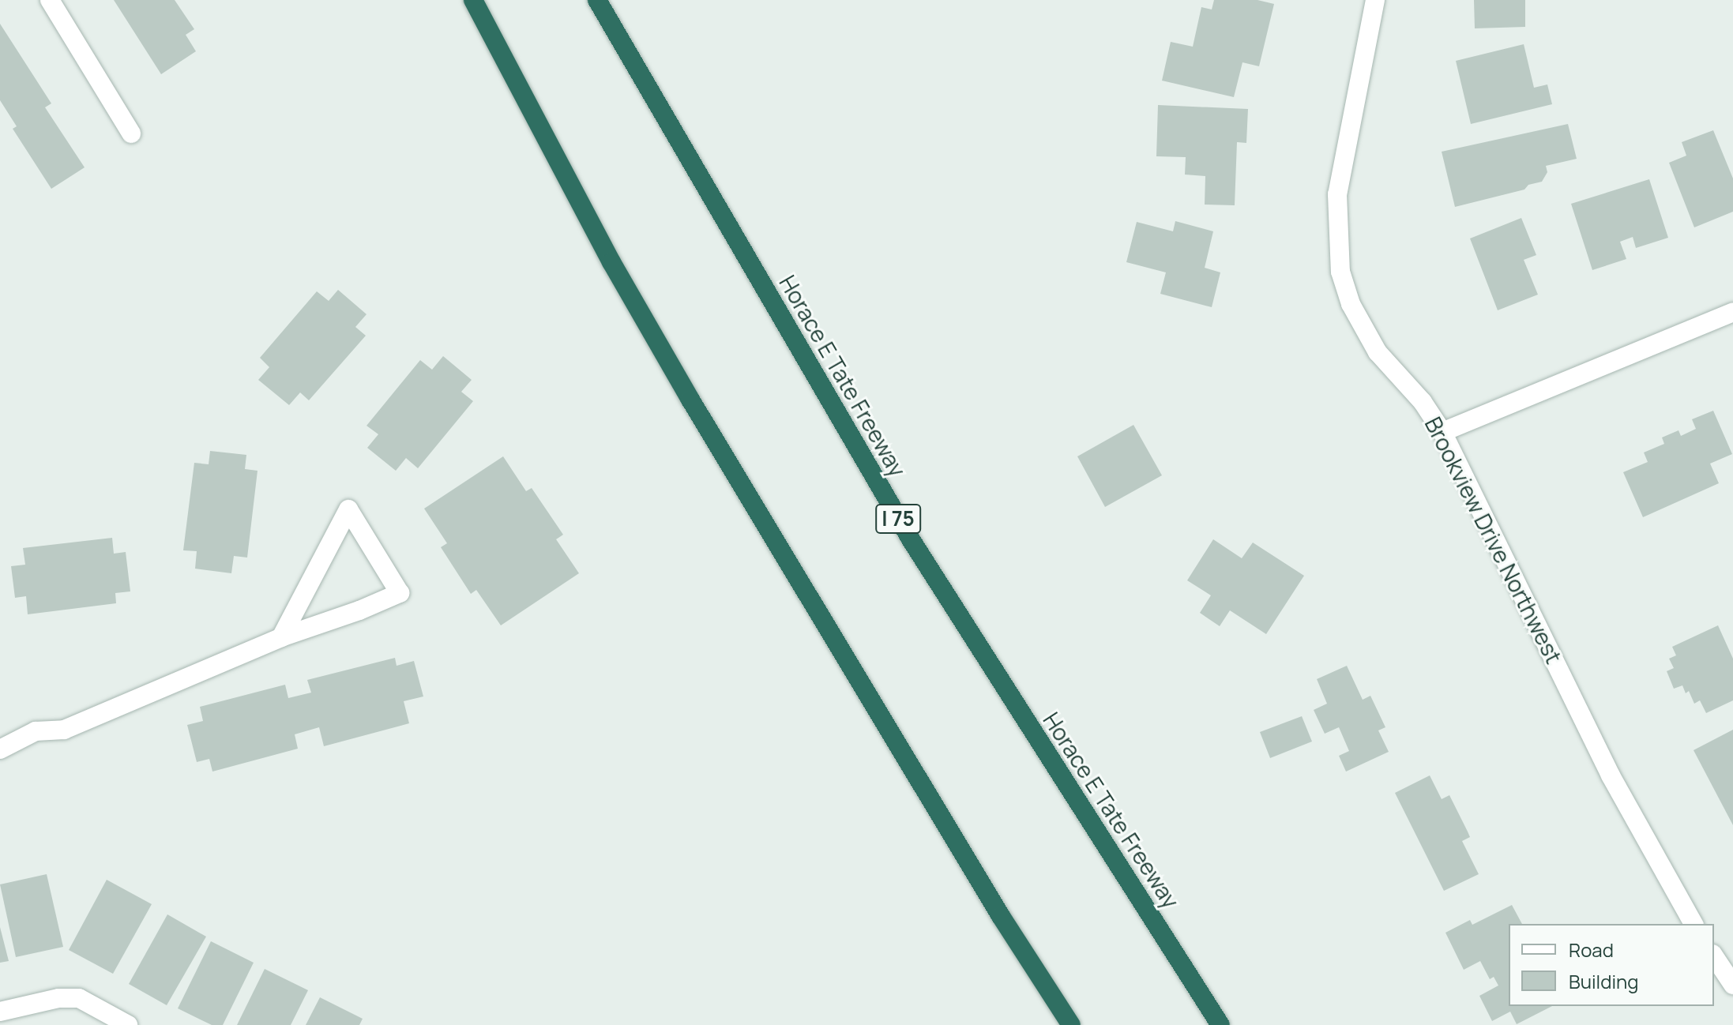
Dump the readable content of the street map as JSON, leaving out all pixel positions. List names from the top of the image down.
{
  "streets": {
    "highway": ["Horace E Tate Freeway", "I 75"],
    "street": ["Brookview Drive Northwest"]
  },
  "legend": ["Road", "Building"]
}
